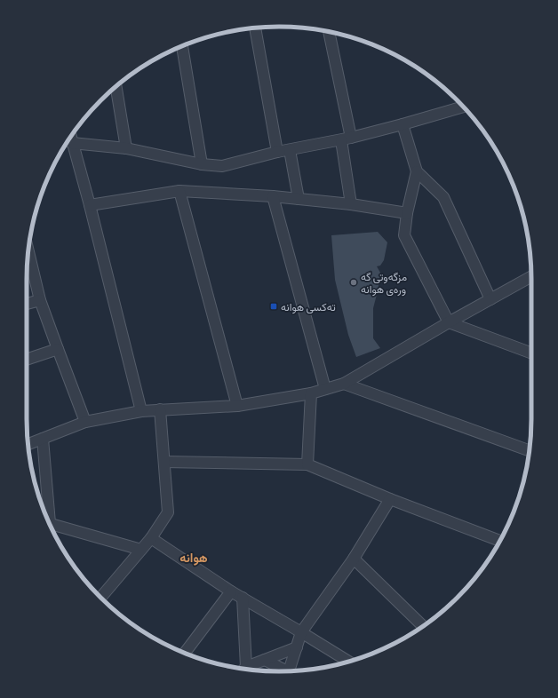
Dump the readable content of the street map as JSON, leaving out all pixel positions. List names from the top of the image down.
{
  "districts": ["هوانە"],
  "places": {
    "other": ["مزگەوتی گە ورەی هوانە"],
    "transit": ["تەکسی هوانە"]
  }
}
